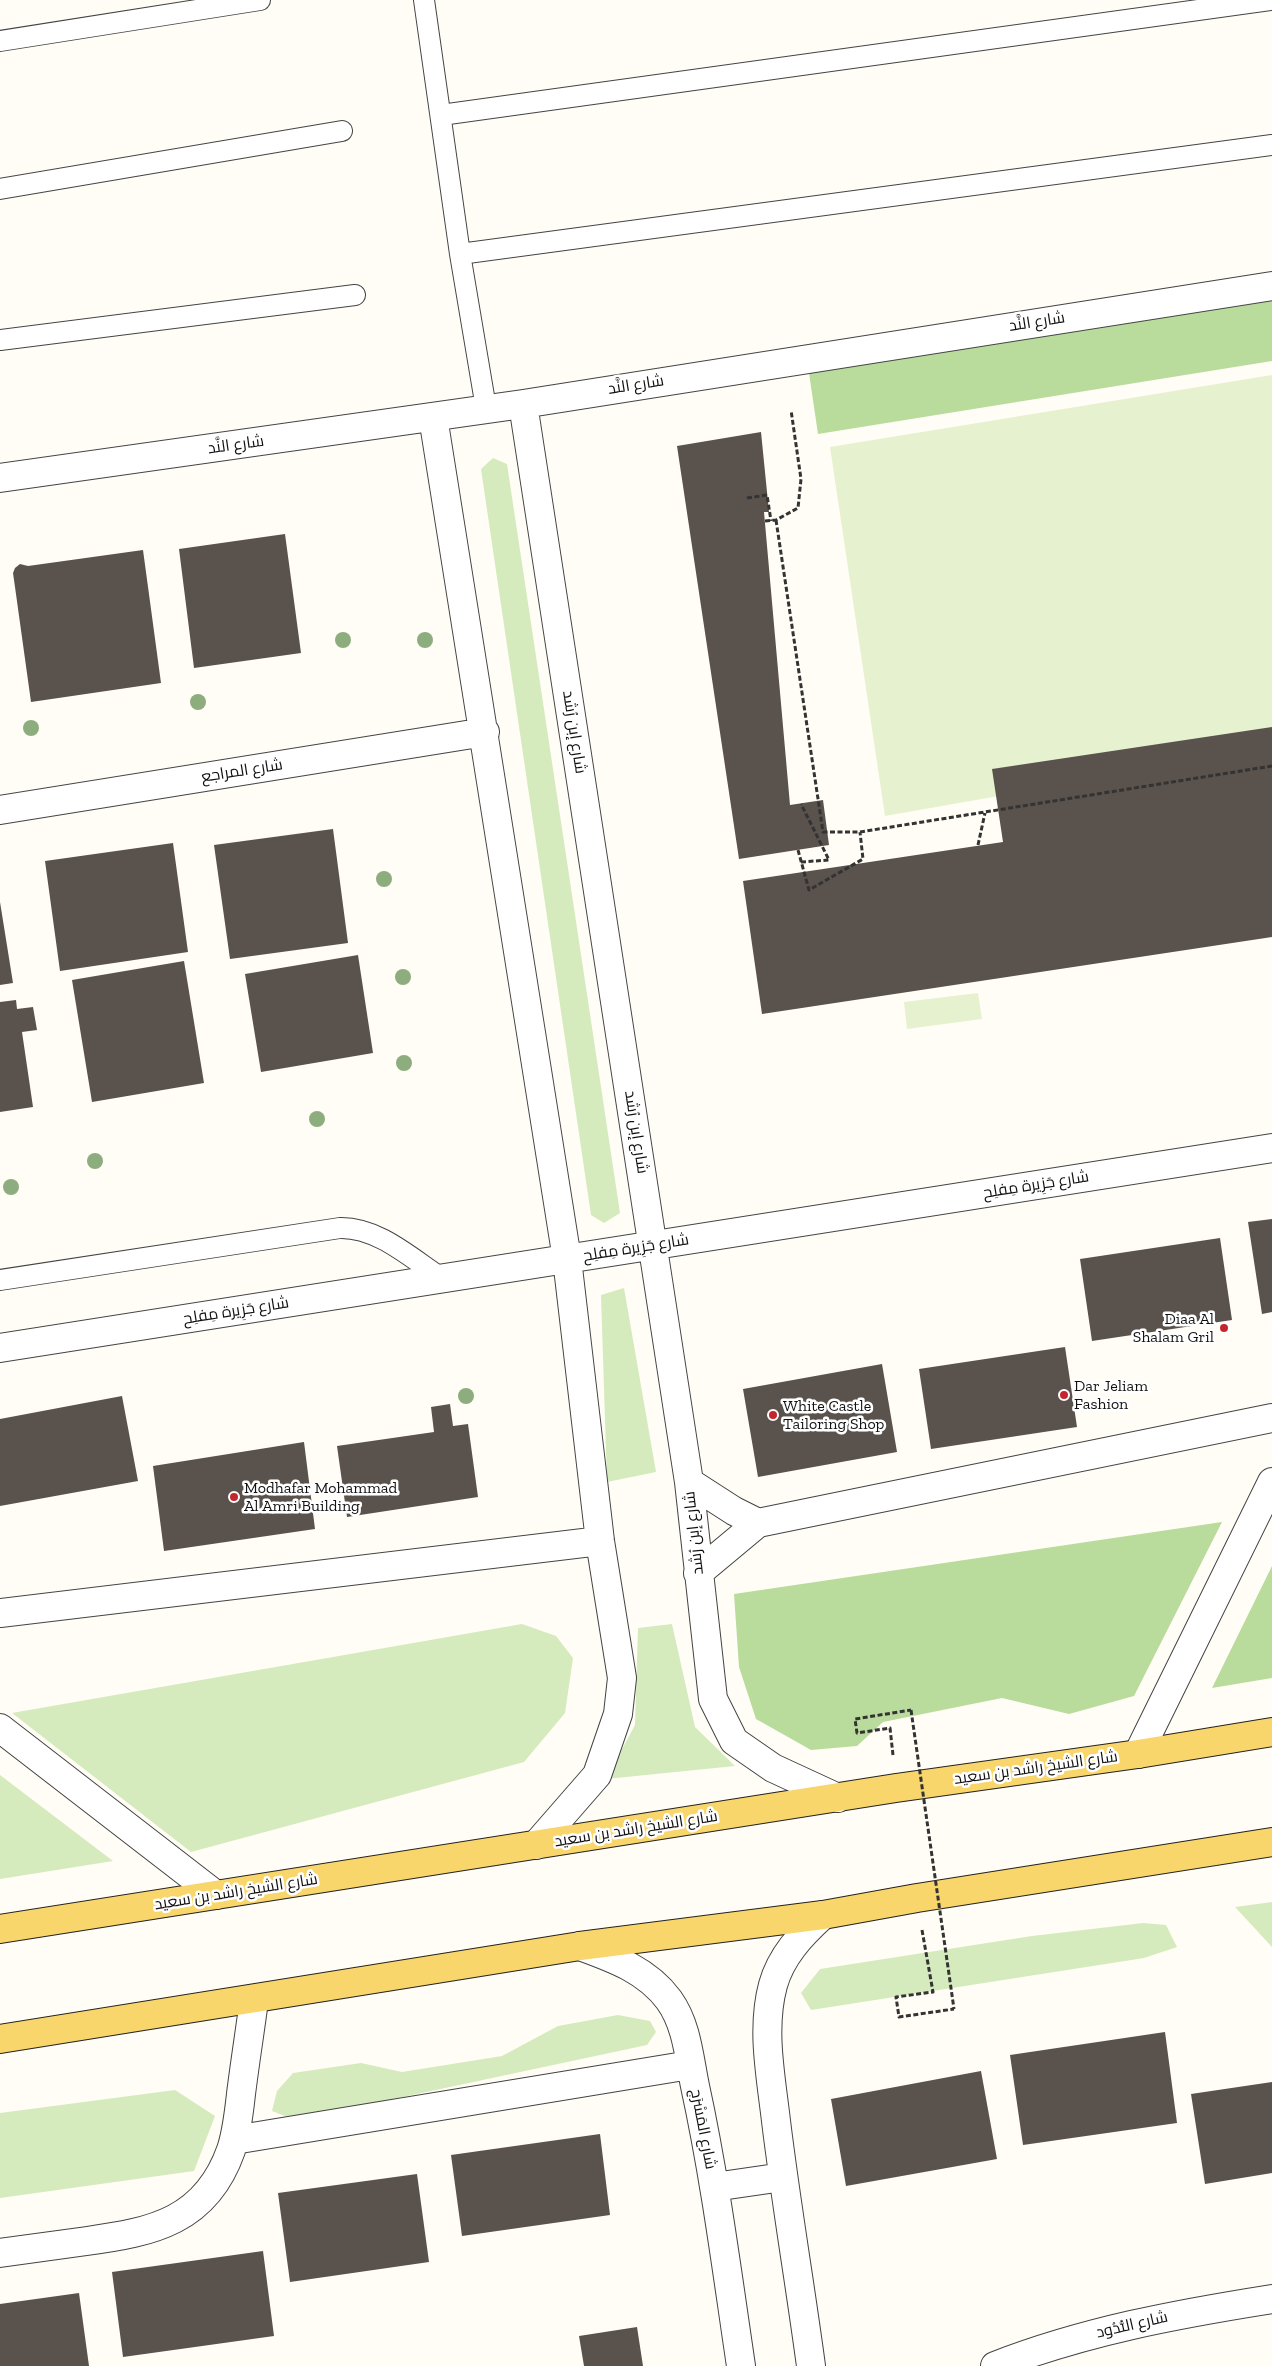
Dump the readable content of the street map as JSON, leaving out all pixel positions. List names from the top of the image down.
{
  "streets": {
    "main road": ["شارع الشيخ راشد بن سعيد"],
    "street": [
      "شارع النَّد",
      "شارع إبن رُشد",
      "شارع المراجع",
      "شارع جَزِيرة مِفلِح",
      "شارع المَسْرَج",
      "شارع النُّدُود"
    ]
  },
  "crossings": [
    ["شارع النَّد", "شارع إبن رُشد"],
    ["شارع إبن رُشد", "شارع جَزِيرة مِفلِح"],
    ["شارع إبن رُشد", "شارع الشيخ راشد بن سعيد"]
  ],
  "places": [
    "Diaa Al Shalam Gril",
    "Dar Jeliam Fashion",
    "White Castle Tailoring Shop",
    "Modhafar Mohammad Al Amri Building"
  ]
}
